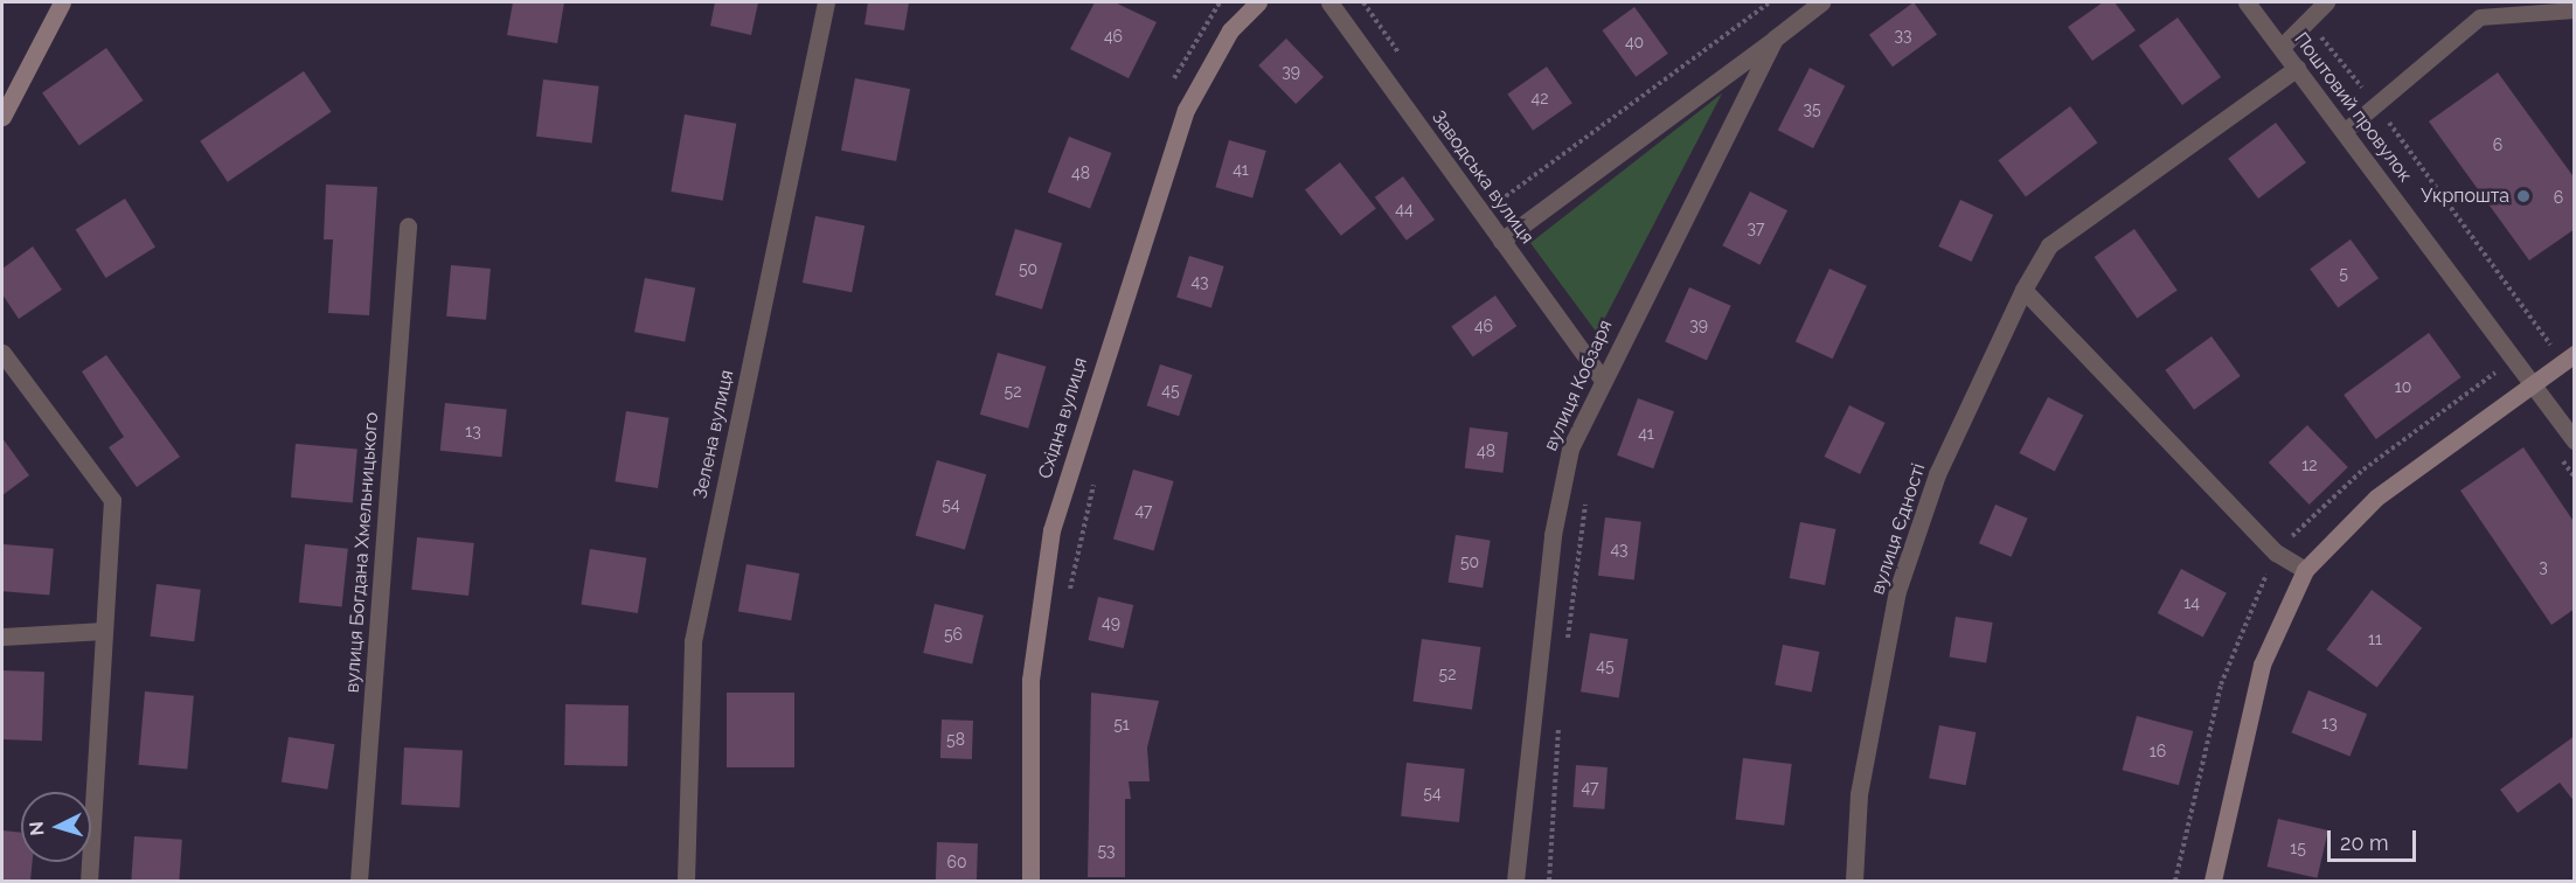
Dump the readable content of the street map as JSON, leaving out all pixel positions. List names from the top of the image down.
{
  "streets": {
    "street": [
      "Поштовий провулок",
      "Заводська вулиця",
      "вулиця Кобзаря",
      "Східна вулиця",
      "Зелена вулиця",
      "вулиця Єдності",
      "вулиця Богдана Хмельницького"
    ]
  },
  "crossings": [
    ["Поштовий провулок", "вулиця Єдності"],
    ["Заводська вулиця", "вулиця Кобзаря"]
  ],
  "places": ["Укрпошта"],
  "house_numbers": [
    "33",
    "46",
    "40",
    "39",
    "42",
    "35",
    "6",
    "41",
    "48",
    "6",
    "44",
    "37",
    "50",
    "5",
    "43",
    "39",
    "46",
    "10",
    "45",
    "52",
    "13",
    "41",
    "48",
    "12",
    "54",
    "47",
    "43",
    "50",
    "3",
    "14",
    "49",
    "56",
    "11",
    "45",
    "52",
    "13",
    "51",
    "58",
    "16",
    "47",
    "54",
    "15",
    "53",
    "60"
  ],
  "scale_bar": "20 m",
  "north": "left"
}
